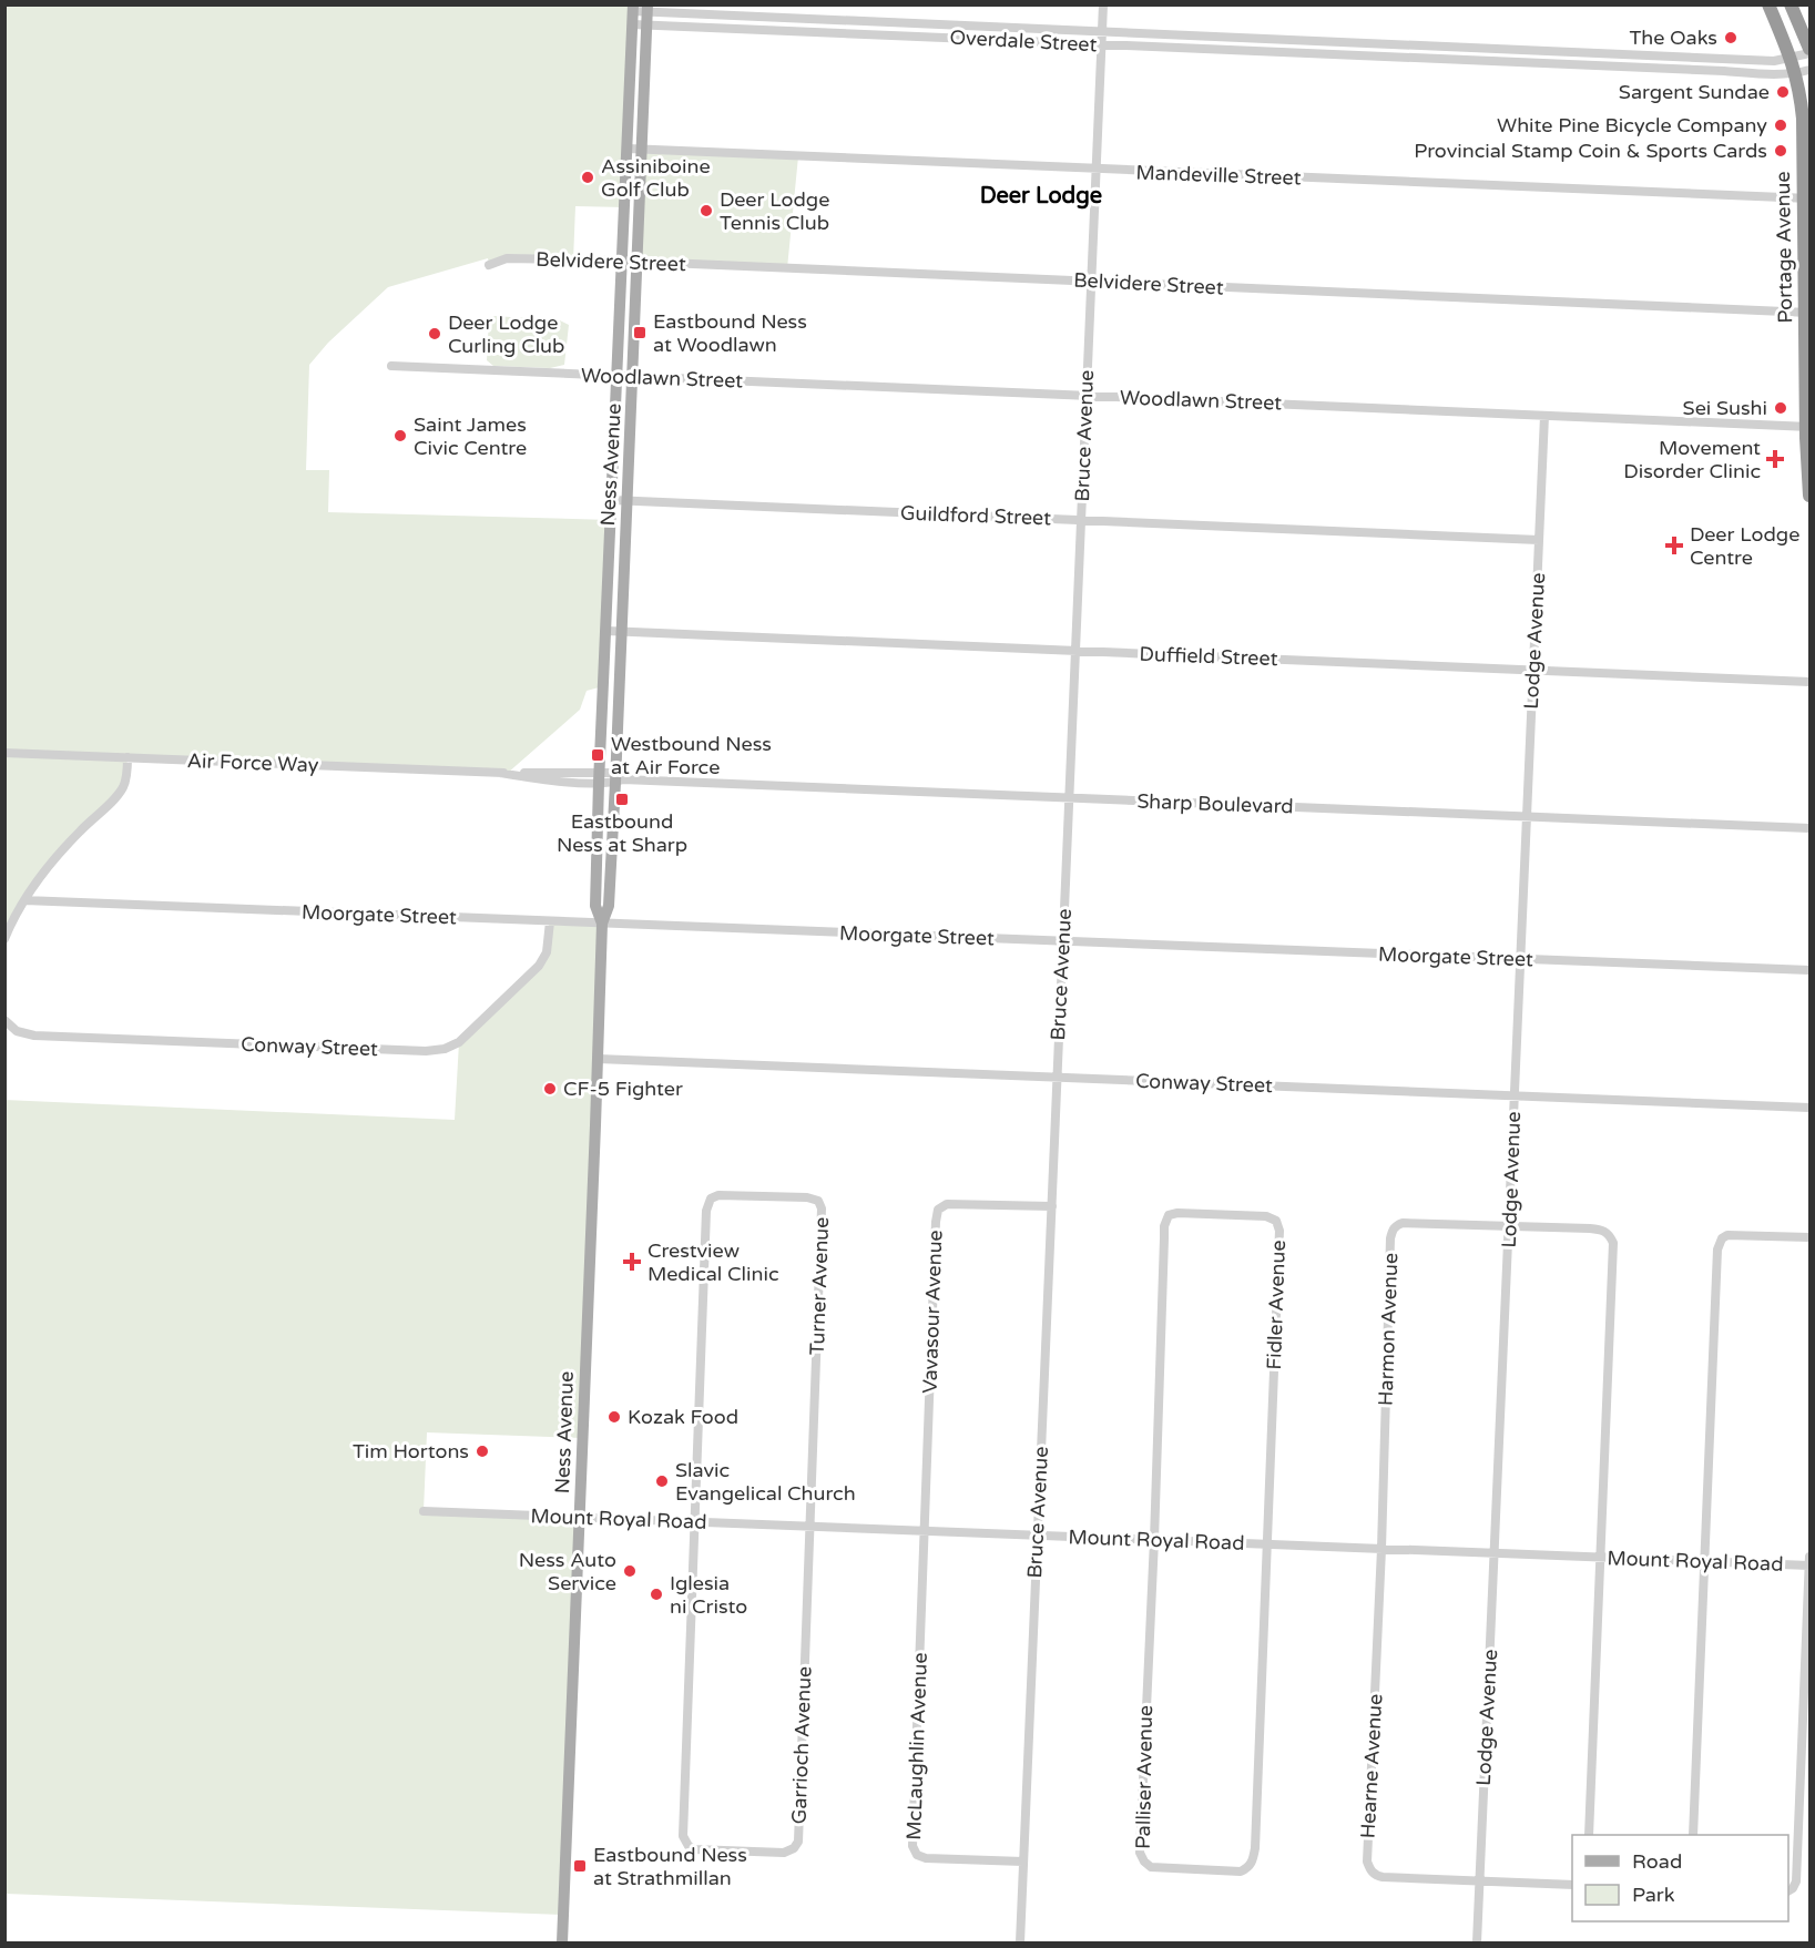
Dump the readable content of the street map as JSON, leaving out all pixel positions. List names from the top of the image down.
{
  "streets": {
    "highway": ["Portage Avenue"],
    "main road": ["Ness Avenue"],
    "street": [
      "Overdale Street",
      "Mandeville Street",
      "Belvidere Street",
      "Woodlawn Street",
      "Bruce Avenue",
      "Guildford Street",
      "Lodge Avenue",
      "Duffield Street",
      "Air Force Way",
      "Sharp Boulevard",
      "Moorgate Street",
      "Conway Street",
      "Turner Avenue",
      "Fidler Avenue",
      "Vavasour Avenue",
      "Harmon Avenue",
      "Mount Royal Road",
      "Garrioch Avenue",
      "McLaughlin Avenue",
      "Hearne Avenue",
      "Palliser Avenue"
    ]
  },
  "crossings": [
    ["Overdale Street", "Portage Avenue"],
    ["Overdale Street", "Bruce Avenue"],
    ["Overdale Street", "Ness Avenue"],
    ["Mandeville Street", "Portage Avenue"],
    ["Mandeville Street", "Bruce Avenue"],
    ["Mandeville Street", "Ness Avenue"],
    ["Portage Avenue", "Belvidere Street"],
    ["Portage Avenue", "Woodlawn Street"],
    ["Belvidere Street", "Bruce Avenue"],
    ["Belvidere Street", "Ness Avenue"],
    ["Woodlawn Street", "Bruce Avenue"],
    ["Woodlawn Street", "Ness Avenue"],
    ["Woodlawn Street", "Lodge Avenue"],
    ["Bruce Avenue", "Guildford Street"],
    ["Bruce Avenue", "Duffield Street"],
    ["Bruce Avenue", "Sharp Boulevard"],
    ["Bruce Avenue", "Moorgate Street"],
    ["Bruce Avenue", "Conway Street"],
    ["Bruce Avenue", "Vavasour Avenue"],
    ["Bruce Avenue", "Mount Royal Road"],
    ["Bruce Avenue", "McLaughlin Avenue"],
    ["Ness Avenue", "Guildford Street"],
    ["Ness Avenue", "Duffield Street"],
    ["Ness Avenue", "Air Force Way"],
    ["Ness Avenue", "Sharp Boulevard"],
    ["Ness Avenue", "Moorgate Street"],
    ["Ness Avenue", "Conway Street"],
    ["Ness Avenue", "Mount Royal Road"],
    ["Guildford Street", "Lodge Avenue"],
    ["Lodge Avenue", "Duffield Street"],
    ["Lodge Avenue", "Sharp Boulevard"],
    ["Lodge Avenue", "Moorgate Street"],
    ["Lodge Avenue", "Conway Street"],
    ["Lodge Avenue", "Harmon Avenue"],
    ["Lodge Avenue", "Mount Royal Road"],
    ["Lodge Avenue", "Hearne Avenue"],
    ["Air Force Way", "Sharp Boulevard"],
    ["Moorgate Street", "Conway Street"],
    ["Turner Avenue", "Mount Royal Road"],
    ["Turner Avenue", "Garrioch Avenue"],
    ["Fidler Avenue", "Mount Royal Road"],
    ["Fidler Avenue", "Palliser Avenue"],
    ["Vavasour Avenue", "Mount Royal Road"],
    ["Vavasour Avenue", "McLaughlin Avenue"],
    ["Harmon Avenue", "Mount Royal Road"],
    ["Harmon Avenue", "Hearne Avenue"],
    ["Mount Royal Road", "Garrioch Avenue"],
    ["Mount Royal Road", "McLaughlin Avenue"],
    ["Mount Royal Road", "Hearne Avenue"],
    ["Mount Royal Road", "Palliser Avenue"]
  ],
  "districts": ["Deer Lodge"],
  "places": {
    "other": [
      "The Oaks",
      "Sargent Sundae",
      "White Pine Bicycle Company",
      "Provincial Stamp Coin & Sports Cards",
      "Assiniboine Golf Club",
      "Deer Lodge Tennis Club",
      "Deer Lodge Curling Club",
      "Sei Sushi",
      "Saint James Civic Centre",
      "CF-5 Fighter",
      "Kozak Food",
      "Tim Hortons",
      "Slavic Evangelical Church",
      "Ness Auto Service",
      "Iglesia ni Cristo"
    ],
    "transit": [
      "Eastbound Ness at Woodlawn",
      "Westbound Ness at Air Force",
      "Eastbound Ness at Sharp",
      "Eastbound Ness at Strathmillan"
    ],
    "health": ["Movement Disorder Clinic", "Deer Lodge Centre", "Crestview Medical Clinic"]
  },
  "legend": ["Road", "Park"]
}
